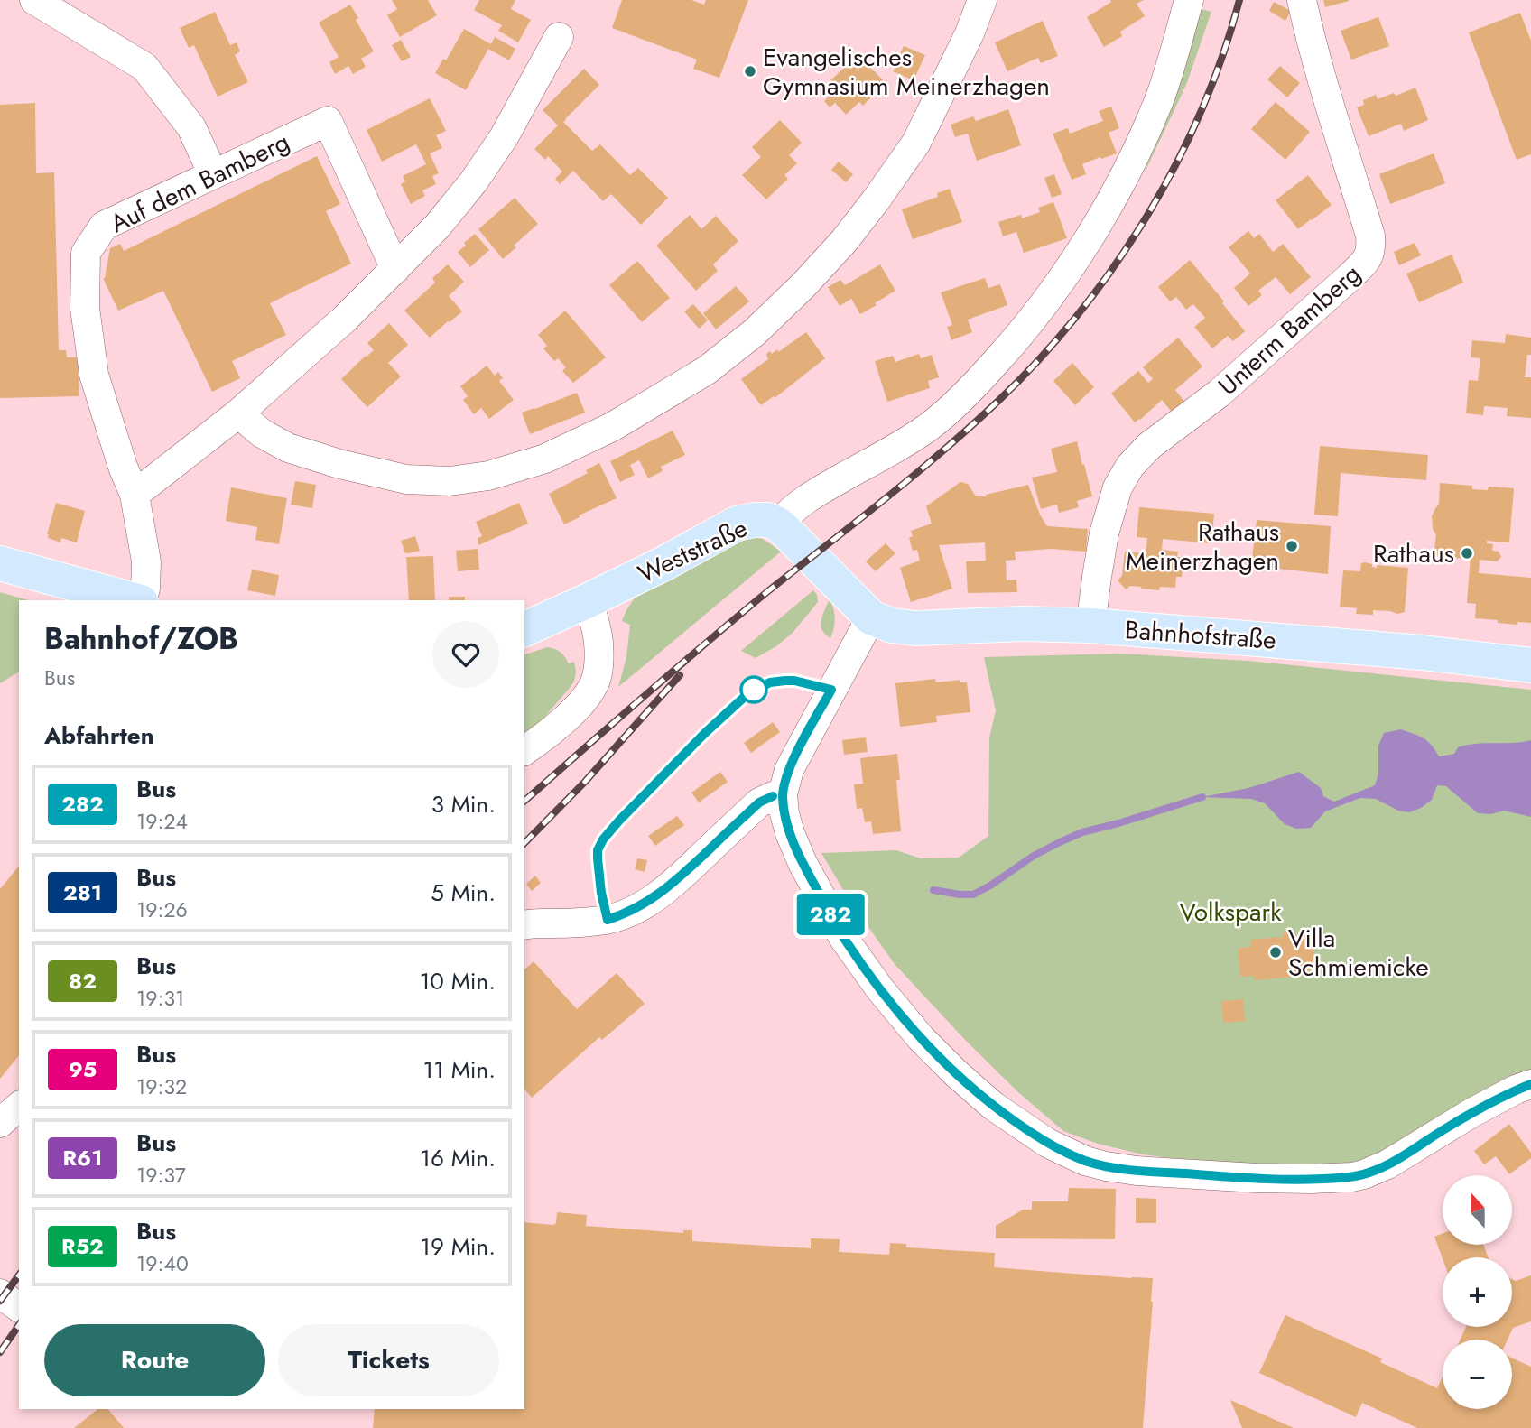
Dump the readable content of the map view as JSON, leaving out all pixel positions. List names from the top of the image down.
{
  "streets": {
    "main road": ["Weststraße", "Bahnhofstraße"],
    "street": ["Auf dem Bamberg", "Unterm Bamberg"]
  },
  "crossings": [
    ["Unterm Bamberg", "Bahnhofstraße"],
    ["Weststraße", "Bahnhofstraße"]
  ],
  "parks": ["Volkspark"],
  "places": [
    "Evangelisches Gymnasium Meinerzhagen",
    "Rathaus Meinerzhagen",
    "Rathaus",
    "Villa Schmiemicke"
  ],
  "lines": ["bus line 282"],
  "north": "top",
  "page": {
    "on_map": "282",
    "heading": [
      ["Bahnhof/ZOB", "Bus"],
      "Abfahrten"
    ],
    "list": [
      {
        "mark": "282",
        "name": "Bus",
        "note": "19:24",
        "value": "3 Min."
      },
      {
        "mark": "281",
        "name": "Bus",
        "note": "19:26",
        "value": "5 Min."
      },
      {
        "mark": "82",
        "name": "Bus",
        "note": "19:31",
        "value": "10 Min."
      },
      {
        "mark": "95",
        "name": "Bus",
        "note": "19:32",
        "value": "11 Min."
      },
      {
        "mark": "R61",
        "name": "Bus",
        "note": "19:37",
        "value": "16 Min."
      },
      {
        "mark": "R52",
        "name": "Bus",
        "note": "19:40",
        "value": "19 Min."
      }
    ],
    "map_buttons": ["+", "−"],
    "buttons": ["Route", "Tickets"]
  }
}
